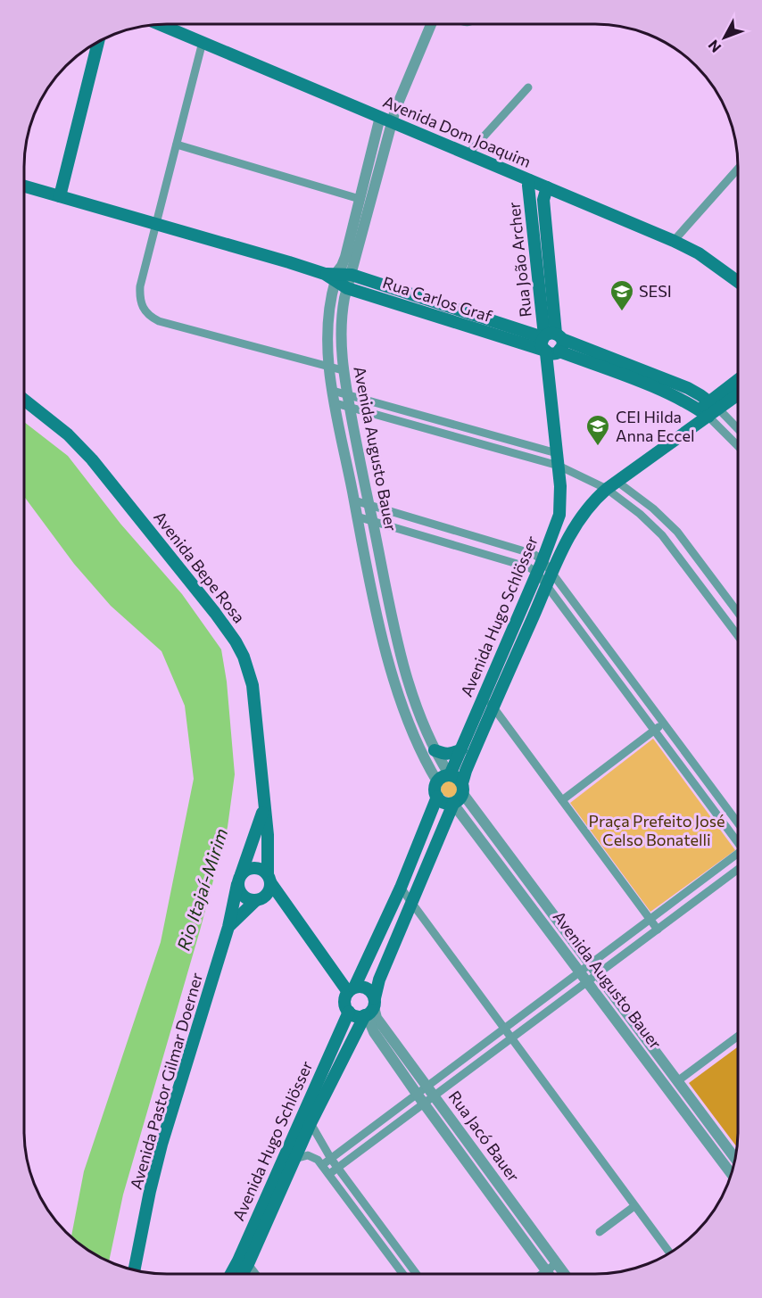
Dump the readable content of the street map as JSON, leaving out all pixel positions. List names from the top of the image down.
{
  "streets": {
    "main road": [
      "Avenida Dom Joaquim",
      "Rua João Archer",
      "Rua Carlos Graf",
      "Avenida Bepe Rosa",
      "Avenida Hugo Schlösser",
      "Avenida Pastor Gilmar Doerner"
    ],
    "street": ["Avenida Augusto Bauer", "Rua Jacó Bauer"]
  },
  "crossings": [
    ["Avenida Dom Joaquim", "Rua João Archer"],
    ["Avenida Dom Joaquim", "Avenida Augusto Bauer"],
    ["Rua João Archer", "Rua Carlos Graf"],
    ["Rua Carlos Graf", "Avenida Augusto Bauer"],
    ["Rua Carlos Graf", "Avenida Hugo Schlösser"],
    ["Avenida Augusto Bauer", "Avenida Hugo Schlösser"],
    ["Avenida Bepe Rosa", "Avenida Pastor Gilmar Doerner"],
    ["Avenida Hugo Schlösser", "Rua Jacó Bauer"]
  ],
  "water": ["Rio Itajaí-Mirim"],
  "parks": ["Praça Prefeito José Celso Bonatelli"],
  "places": {
    "school or university": ["SESI", "CEI Hilda Anna Eccel"]
  },
  "north": "bottom left"
}
